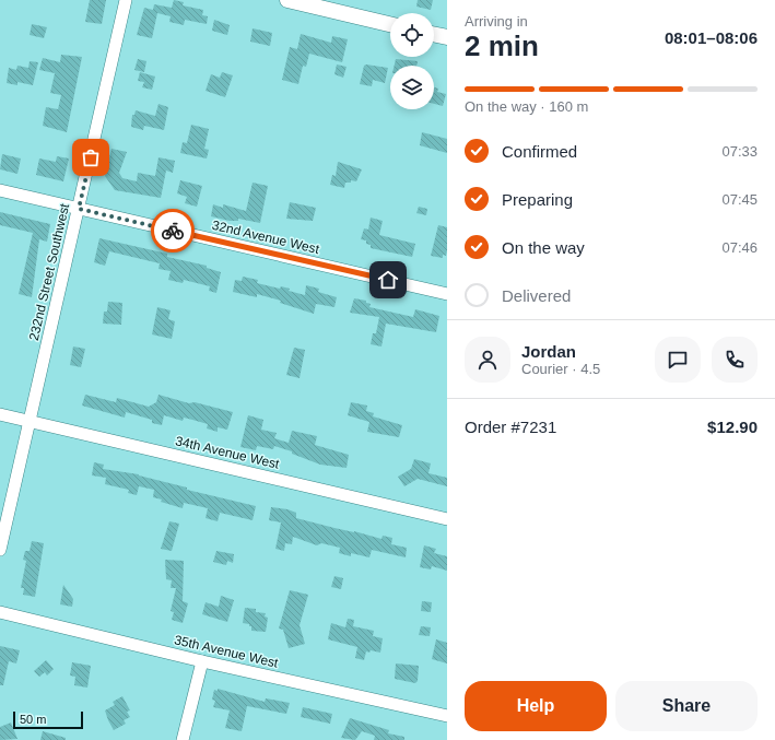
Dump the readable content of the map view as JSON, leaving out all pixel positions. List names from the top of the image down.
{
  "streets": {
    "street": [
      "32nd Avenue West",
      "232nd Street Southwest",
      "34th Avenue West",
      "35th Avenue West"
    ]
  },
  "crossings": [
    ["32nd Avenue West", "232nd Street Southwest"],
    ["232nd Street Southwest", "34th Avenue West"]
  ],
  "scale_bar": "50 m",
  "page": {
    "heading": ["2 min", "Arriving in", "08:01–08:06"],
    "panel": [
      "Jordan",
      "Courier · 4.5",
      "Order #7231",
      "$12.90"
    ],
    "bar": "On the way · 160 m",
    "list": [
      ["Confirmed", "07:33"],
      ["Preparing", "07:45"],
      ["On the way", "07:46"],
      "Delivered"
    ],
    "buttons": ["Help", "Share"],
    "scale": "50 m"
  }
}
